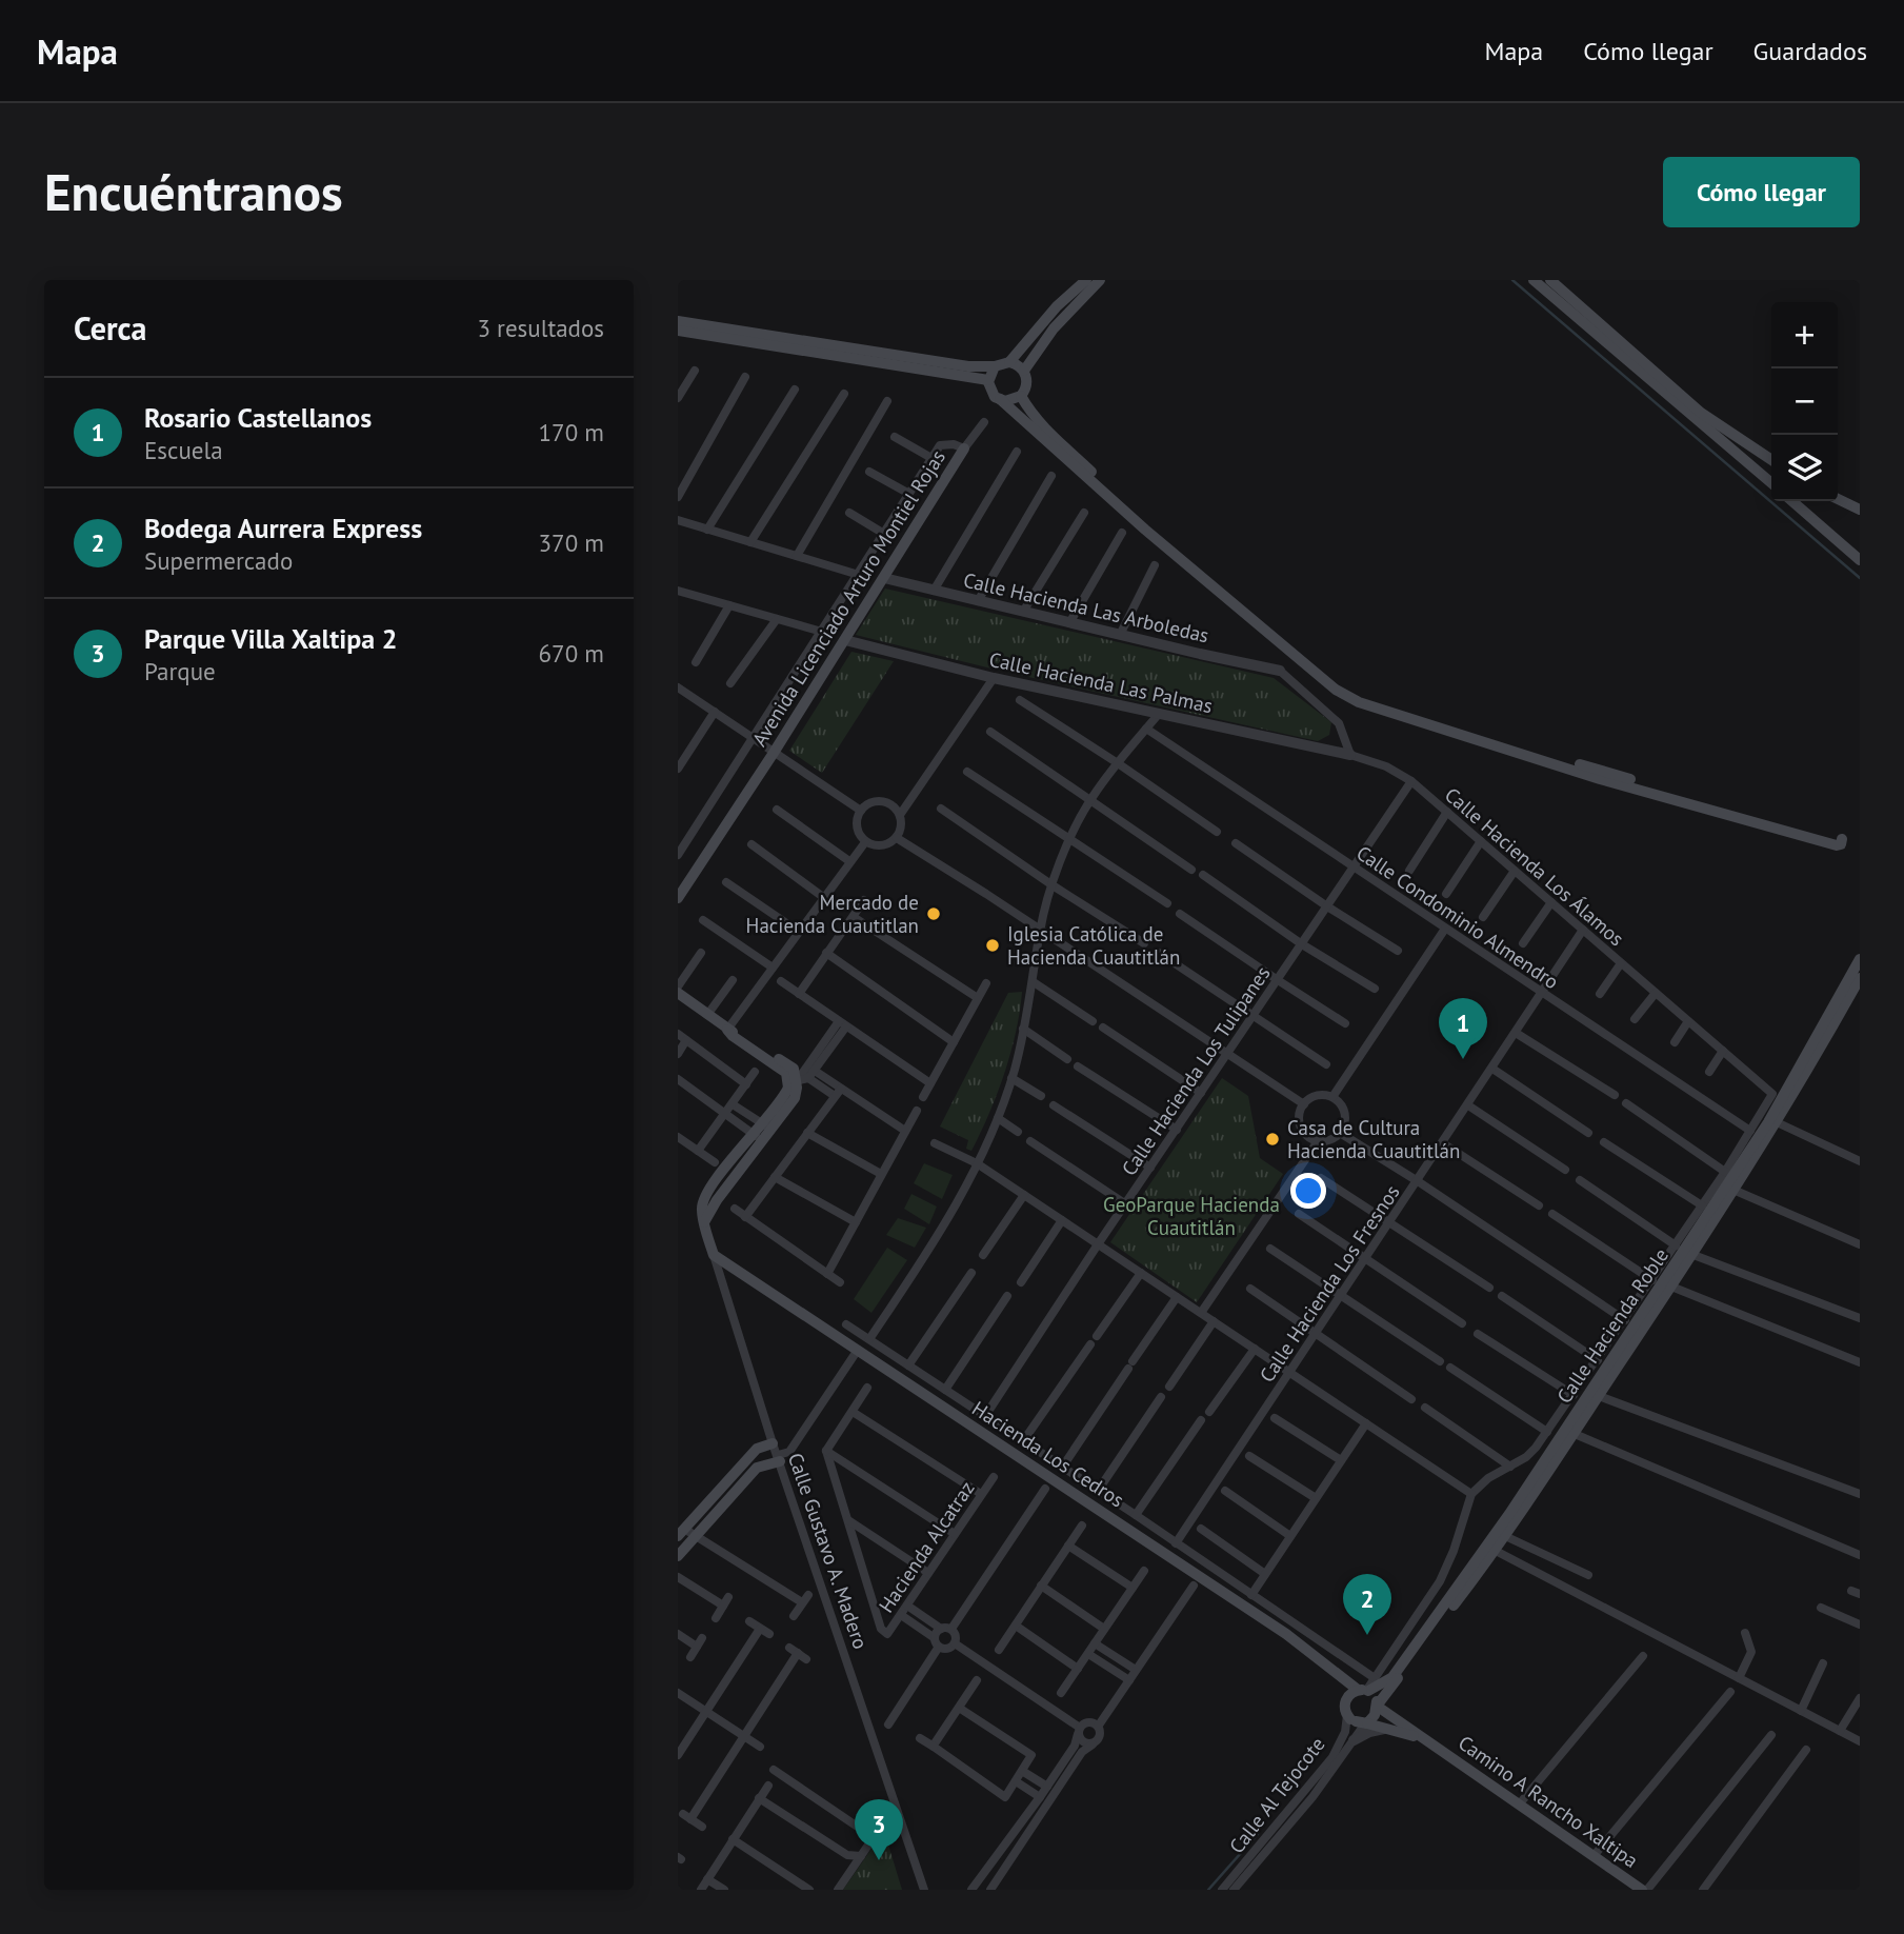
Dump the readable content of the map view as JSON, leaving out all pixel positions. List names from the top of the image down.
{
  "streets": {
    "main road": [
      "Avenida Licenciado Arturo Montiel Rojas",
      "Calle Hacienda Roble",
      "Hacienda Los Cedros",
      "Calle Gustavo A. Madero",
      "Camino A Rancho Xaltipa"
    ],
    "street": [
      "Calle Hacienda Las Arboledas",
      "Calle Hacienda Las Palmas",
      "Calle Hacienda Los Álamos",
      "Calle Condominio Almendro",
      "Calle Hacienda Los Tulipanes",
      "Calle Hacienda Los Fresnos",
      "Hacienda Alcatraz",
      "Calle Al Tejocote"
    ]
  },
  "crossings": [
    ["Avenida Licenciado Arturo Montiel Rojas", "Calle Hacienda Las Arboledas"],
    ["Avenida Licenciado Arturo Montiel Rojas", "Calle Hacienda Las Palmas"],
    ["Calle Hacienda Las Palmas", "Calle Hacienda Los Álamos"],
    ["Calle Hacienda Los Álamos", "Calle Hacienda Los Tulipanes"],
    ["Calle Hacienda Los Álamos", "Calle Hacienda Los Fresnos"],
    ["Calle Hacienda Los Álamos", "Calle Hacienda Roble"],
    ["Calle Condominio Almendro", "Calle Hacienda Los Tulipanes"],
    ["Calle Condominio Almendro", "Calle Hacienda Los Fresnos"],
    ["Calle Condominio Almendro", "Calle Hacienda Roble"],
    ["Calle Hacienda Roble", "Hacienda Los Cedros"],
    ["Calle Hacienda Roble", "Calle Al Tejocote"],
    ["Calle Hacienda Roble", "Camino A Rancho Xaltipa"],
    ["Hacienda Los Cedros", "Calle Gustavo A. Madero"],
    ["Hacienda Los Cedros", "Camino A Rancho Xaltipa"],
    ["Calle Al Tejocote", "Camino A Rancho Xaltipa"]
  ],
  "parks": ["GeoParque Hacienda Cuautitlán"],
  "places": ["Mercado de Hacienda Cuautitlan", "Iglesia Católica de Hacienda Cuautitlán", "Casa de Cultura Hacienda Cuautitlán"],
  "page": {
    "header": "Mapa",
    "nav": ["Mapa", "Cómo llegar", "Guardados"],
    "buttons": "Cómo llegar",
    "title": "Encuéntranos",
    "heading": ["Cerca", "3 resultados"],
    "map_buttons": ["+", "−"],
    "list": [
      {
        "mark": "1",
        "name": "Rosario Castellanos",
        "note": "Escuela",
        "value": "170 m"
      },
      {
        "mark": "2",
        "name": "Bodega Aurrera Express",
        "note": "Supermercado",
        "value": "370 m"
      },
      {
        "mark": "3",
        "name": "Parque Villa Xaltipa 2",
        "note": "Parque",
        "value": "670 m"
      }
    ],
    "pins": ["1", "2", "3"]
  }
}
